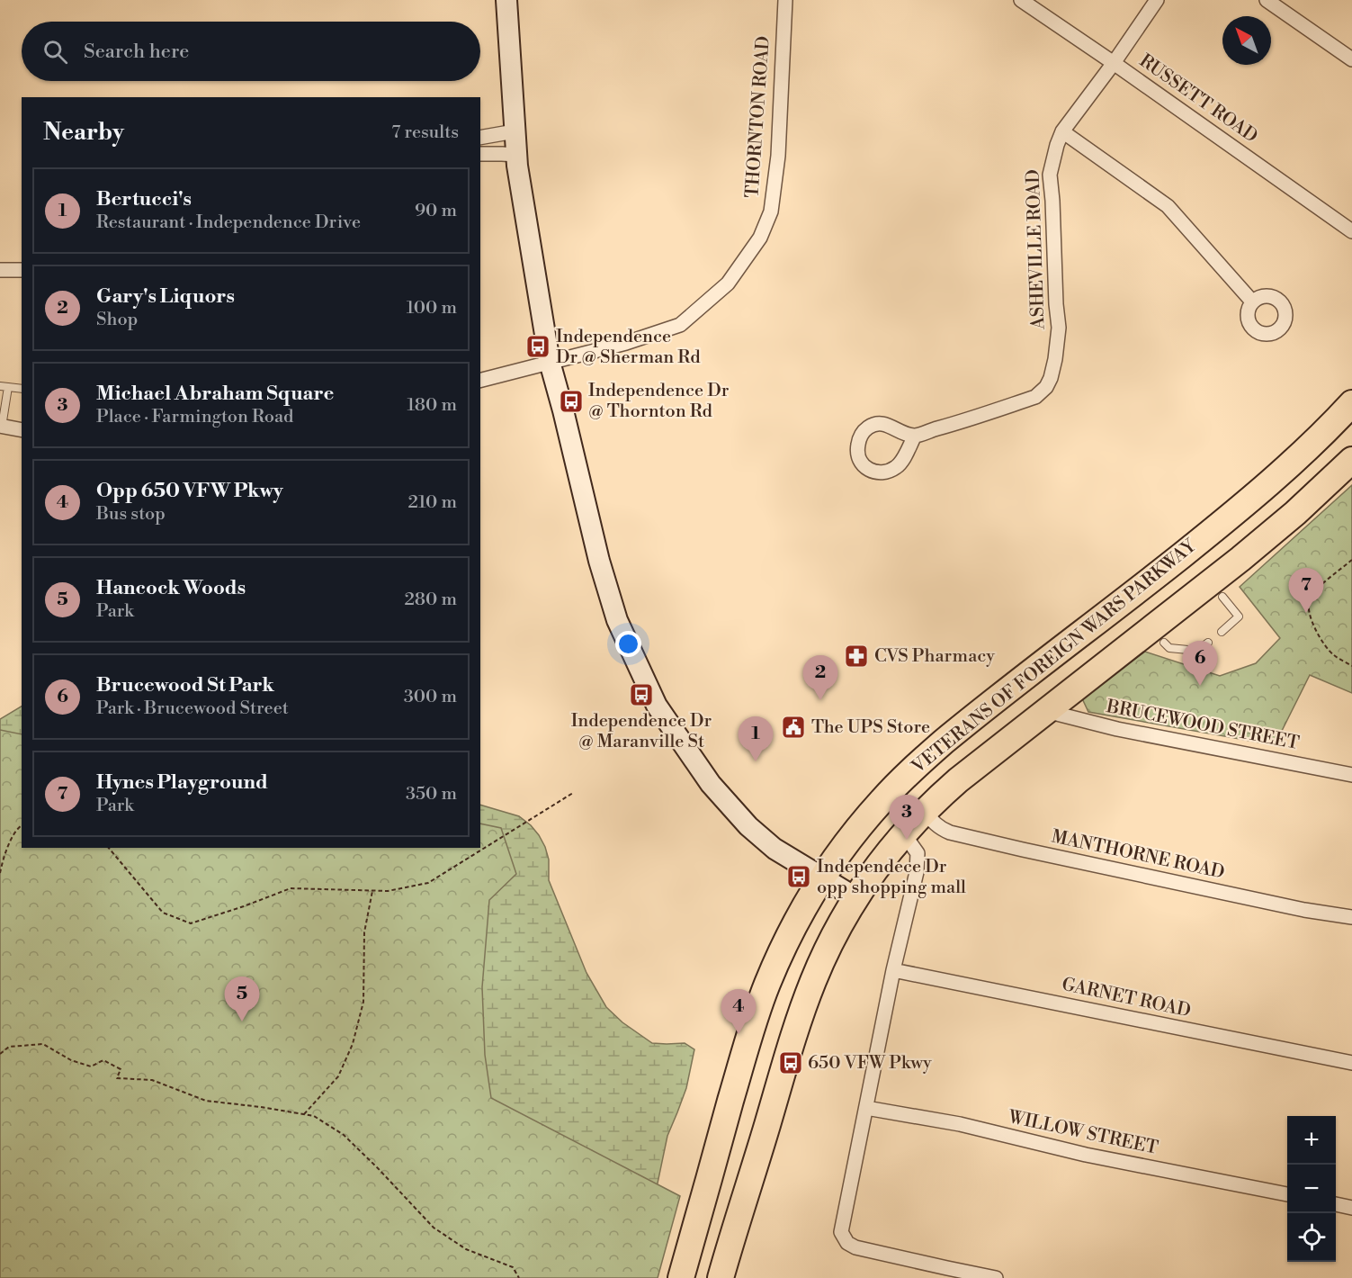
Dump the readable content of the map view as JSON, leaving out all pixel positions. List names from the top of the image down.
{
  "streets": {
    "highway": ["VETERANS OF FOREIGN WARS PARKWAY"],
    "street": [
      "RUSSETT ROAD",
      "THORNTON ROAD",
      "ASHEVILLE ROAD",
      "BRUCEWOOD STREET",
      "MANTHORNE ROAD",
      "GARNET ROAD",
      "WILLOW STREET"
    ]
  },
  "crossings": [
    ["RUSSETT ROAD", "ASHEVILLE ROAD"],
    ["VETERANS OF FOREIGN WARS PARKWAY", "BRUCEWOOD STREET"],
    ["VETERANS OF FOREIGN WARS PARKWAY", "MANTHORNE ROAD"]
  ],
  "places": {
    "bus stop": [
      "Independence Dr @ Sherman Rd",
      "Independence Dr @ Thornton Rd",
      "Independence Dr @ Maranville St",
      "Independece Dr opp shopping mall",
      "650 VFW Pkwy"
    ],
    "pharmacy": ["CVS Pharmacy"],
    "public building": ["The UPS Store"]
  },
  "north": "top left",
  "page": {
    "search": "Search here",
    "heading": ["Nearby", "7 results"],
    "list": [
      {
        "mark": "1",
        "name": "Bertucci's",
        "note": "Restaurant · Independence Drive",
        "value": "90 m"
      },
      {
        "mark": "2",
        "name": "Gary's Liquors",
        "note": "Shop",
        "value": "100 m"
      },
      {
        "mark": "3",
        "name": "Michael Abraham Square",
        "note": "Place · Farmington Road",
        "value": "180 m"
      },
      {
        "mark": "4",
        "name": "Opp 650 VFW Pkwy",
        "note": "Bus stop",
        "value": "210 m"
      },
      {
        "mark": "5",
        "name": "Hancock Woods",
        "note": "Park",
        "value": "280 m"
      },
      {
        "mark": "6",
        "name": "Brucewood St Park",
        "note": "Park · Brucewood Street",
        "value": "300 m"
      },
      {
        "mark": "7",
        "name": "Hynes Playground",
        "note": "Park",
        "value": "350 m"
      }
    ],
    "pins": [
      "7",
      "6",
      "2",
      "1",
      "3",
      "5",
      "4"
    ],
    "map_buttons": ["+", "−"]
  }
}
